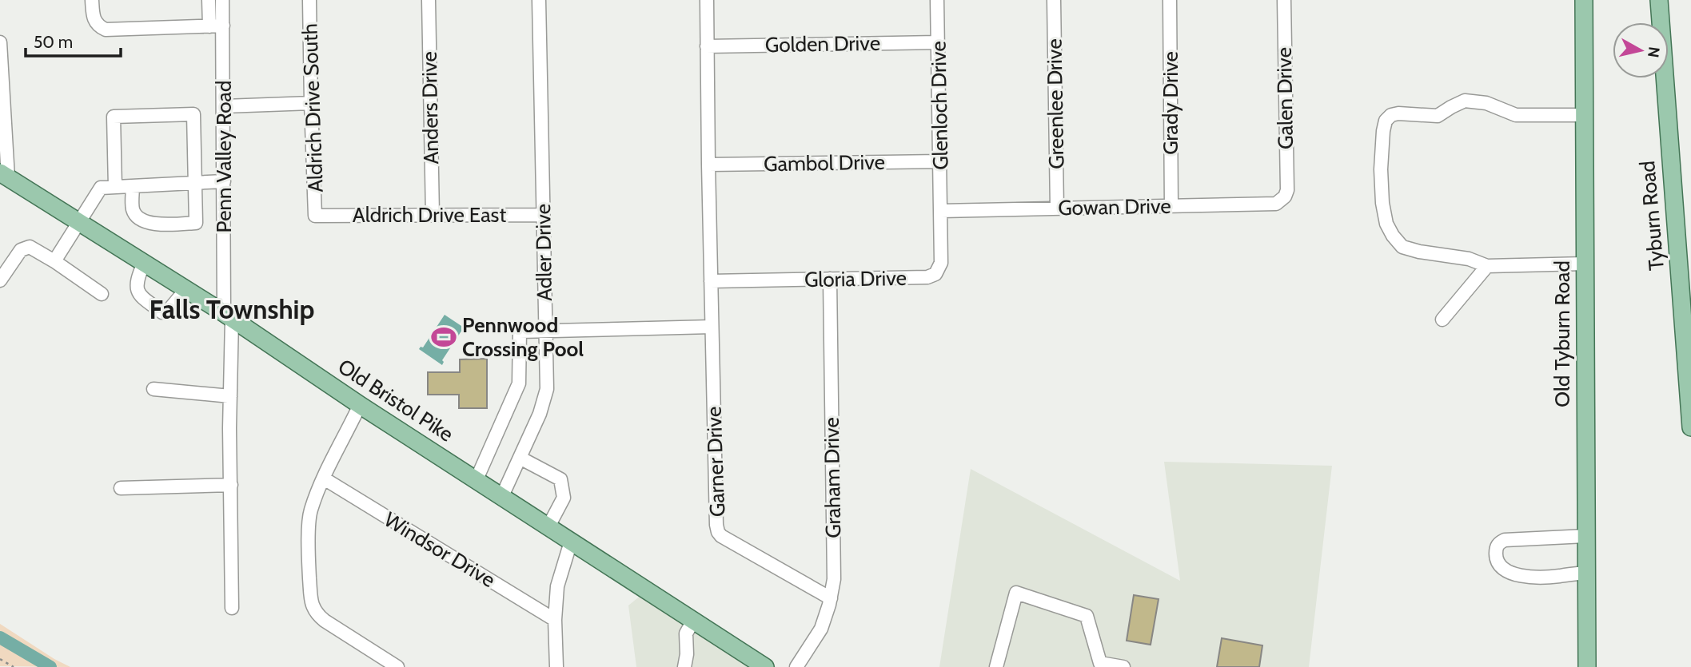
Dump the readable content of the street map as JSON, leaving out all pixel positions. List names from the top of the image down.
{
  "streets": {
    "main road": ["Tyburn Road", "Old Tyburn Road", "Old Bristol Pike"],
    "street": [
      "Golden Drive",
      "Galen Drive",
      "Grady Drive",
      "Greenlee Drive",
      "Glenloch Drive",
      "Aldrich Drive South",
      "Anders Drive",
      "Penn Valley Road",
      "Gambol Drive",
      "Gowan Drive",
      "Aldrich Drive East",
      "Adler Drive",
      "Gloria Drive",
      "Garner Drive",
      "Graham Drive",
      "Windsor Drive"
    ]
  },
  "crossings": [
    ["Golden Drive", "Glenloch Drive"],
    ["Golden Drive", "Garner Drive"],
    ["Galen Drive", "Gowan Drive"],
    ["Grady Drive", "Gowan Drive"],
    ["Greenlee Drive", "Gowan Drive"],
    ["Glenloch Drive", "Gambol Drive"],
    ["Glenloch Drive", "Gowan Drive"],
    ["Glenloch Drive", "Gloria Drive"],
    ["Aldrich Drive South", "Aldrich Drive East"],
    ["Anders Drive", "Aldrich Drive East"],
    ["Penn Valley Road", "Old Bristol Pike"],
    ["Gambol Drive", "Garner Drive"],
    ["Gowan Drive", "Gloria Drive"],
    ["Aldrich Drive East", "Adler Drive"],
    ["Adler Drive", "Old Bristol Pike"],
    ["Gloria Drive", "Garner Drive"],
    ["Gloria Drive", "Graham Drive"],
    ["Garner Drive", "Graham Drive"]
  ],
  "districts": ["Falls Township"],
  "places": {
    "sports": ["Pennwood Crossing Pool"]
  },
  "scale_bar": "50 m",
  "north": "right"
}
